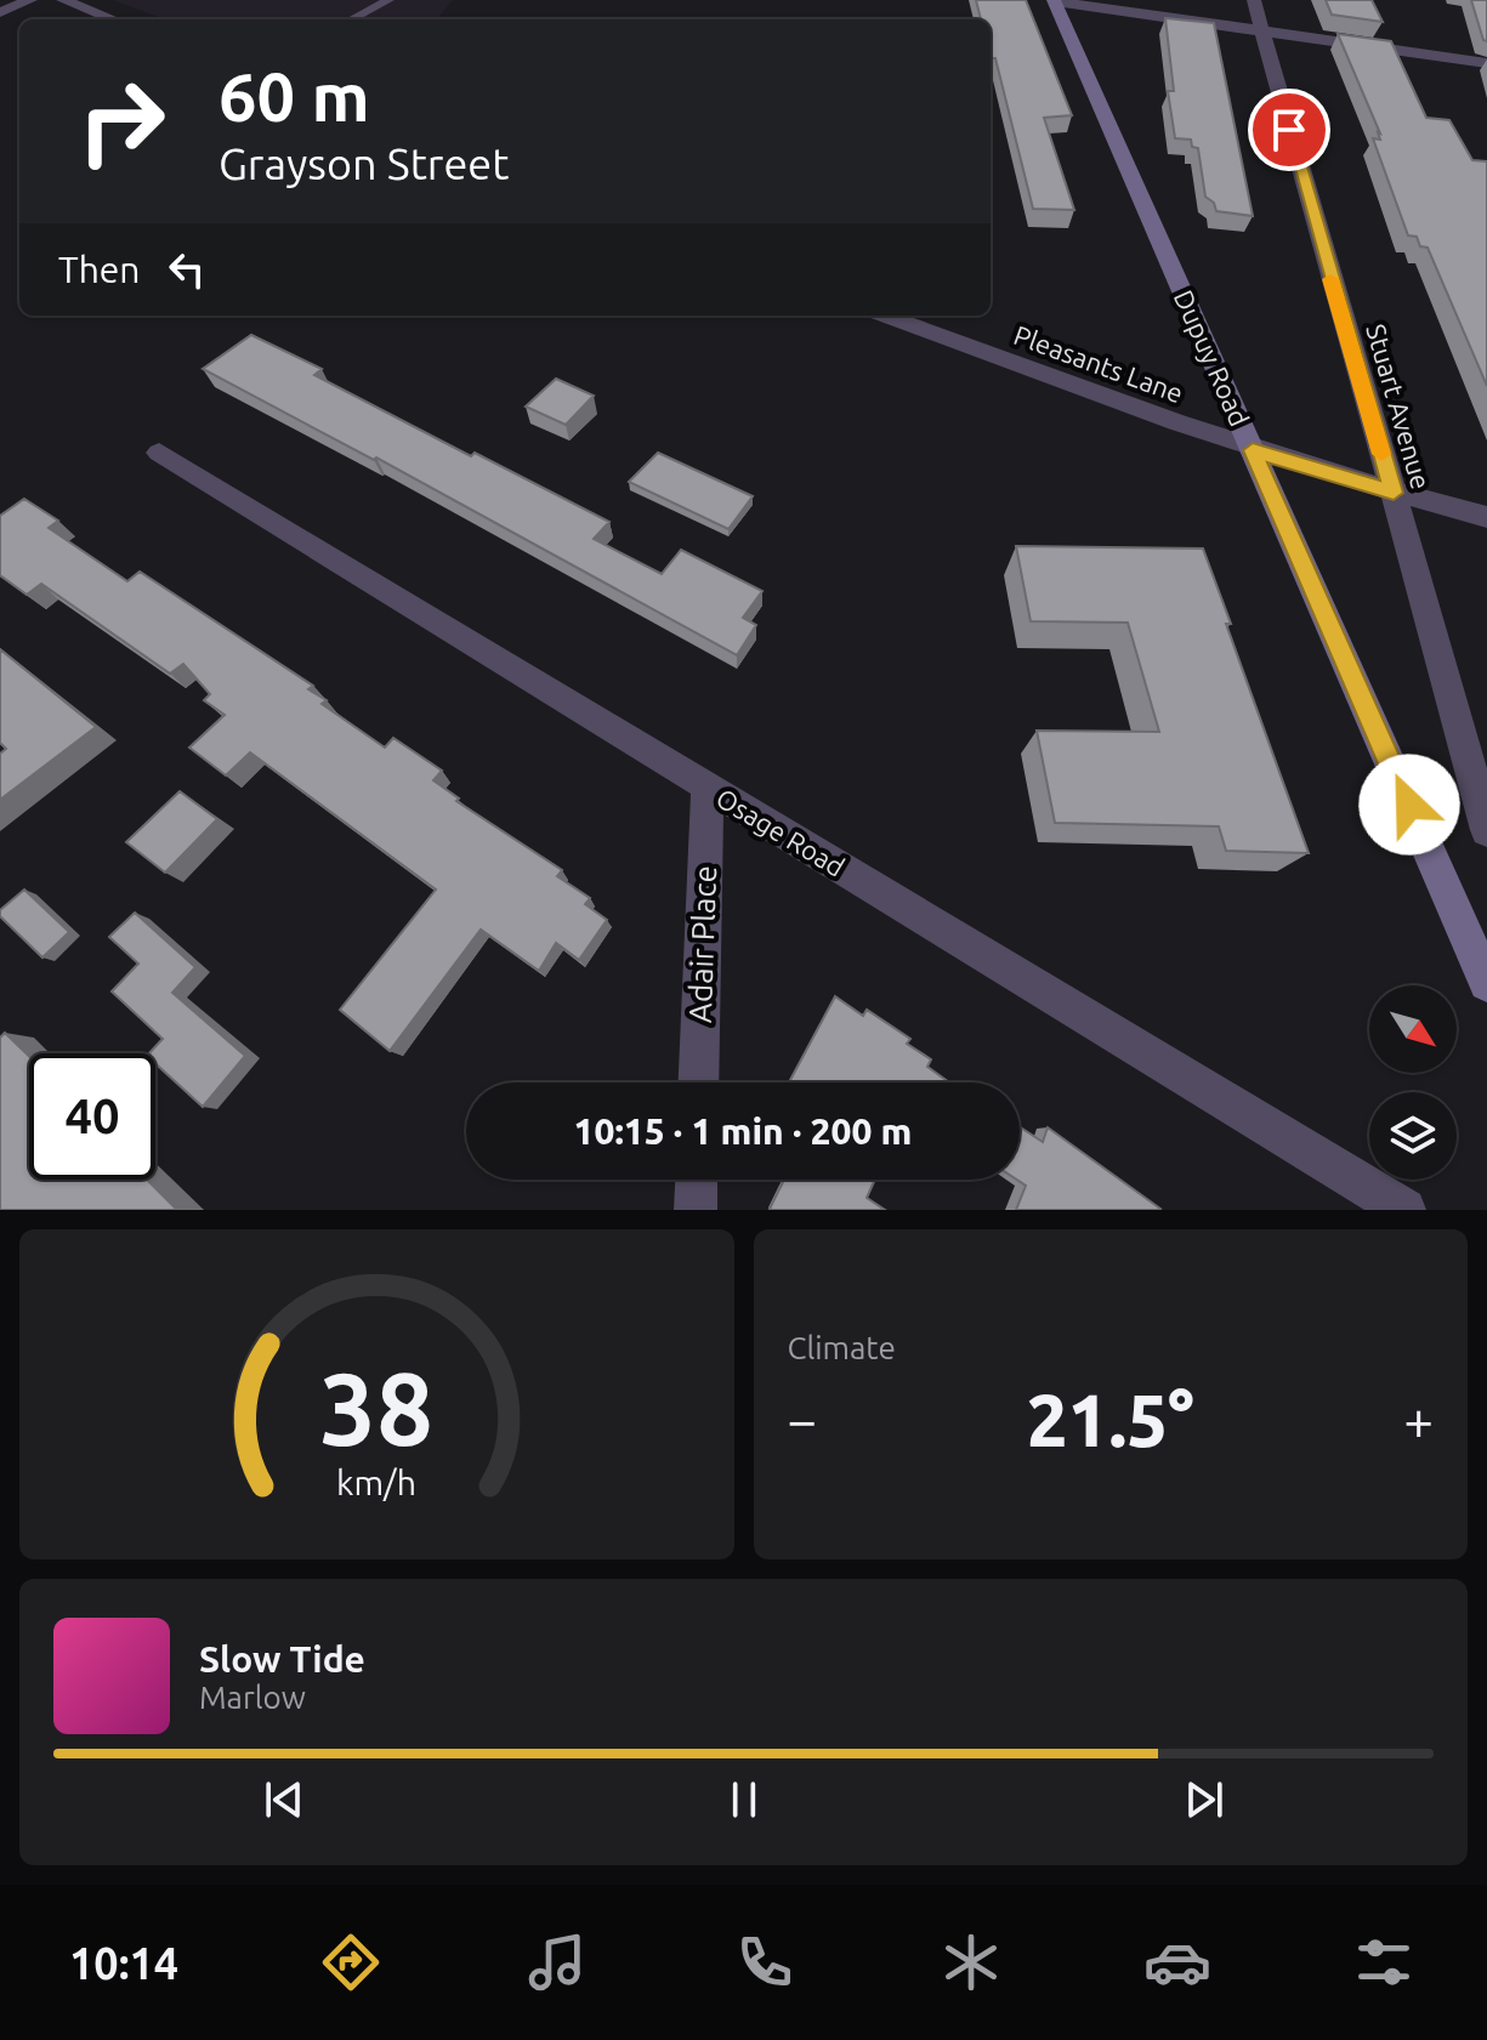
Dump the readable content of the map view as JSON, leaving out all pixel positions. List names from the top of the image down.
{
  "streets": {
    "street": [
      "Dupuy Road",
      "Pleasants Lane",
      "Stuart Avenue",
      "Osage Road",
      "Adair Place"
    ]
  },
  "crossings": [
    ["Dupuy Road", "Pleasants Lane"],
    ["Pleasants Lane", "Stuart Avenue"],
    ["Osage Road", "Adair Place"]
  ],
  "north": "bottom right",
  "page": {
    "turn": ["60 m", "Grayson Street"],
    "then": "Then",
    "limit": "40",
    "trip": "10:15 · 1 min · 200 m",
    "tile": "Climate",
    "heat": ["−", "21.5°", "+"],
    "song": ["Slow Tide", "Marlow"],
    "tabs": "10:14",
    "gauge": ["38", "km/h"]
  }
}
